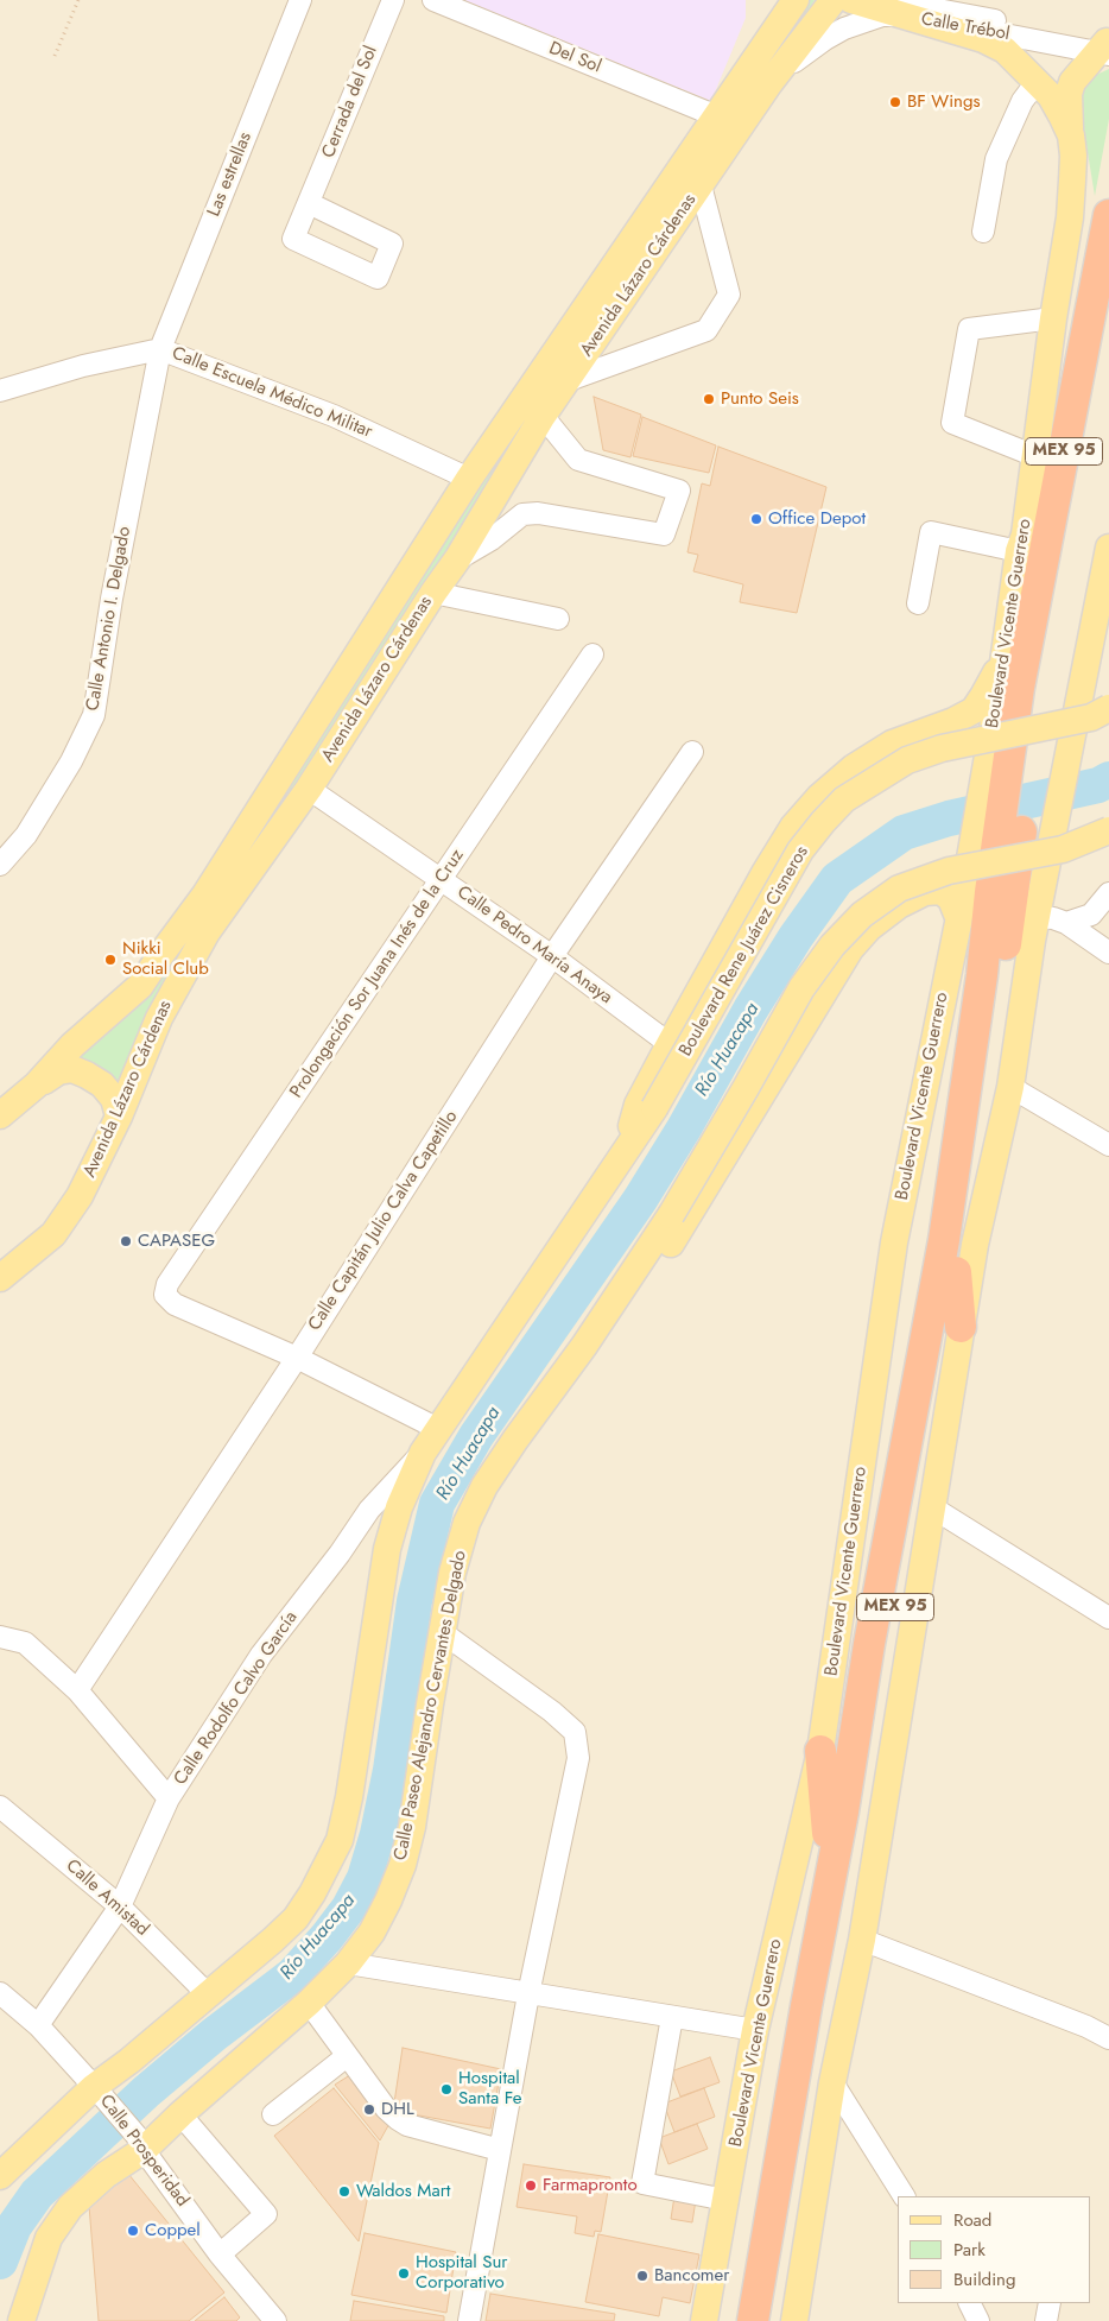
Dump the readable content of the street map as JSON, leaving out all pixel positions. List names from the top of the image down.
{
  "streets": {
    "highway": ["MEX 95", "Boulevard Vicente Guerrero"],
    "main road": ["Avenida Lázaro Cárdenas", "Boulevard Rene Juárez Cisneros", "Calle Paseo Alejandro Cervantes Delgado"],
    "street": [
      "Calle Trébol",
      "Del Sol",
      "Cerrada del Sol",
      "Las estrellas",
      "Calle Escuela Médico Militar",
      "Calle Antonio I. Delgado",
      "Calle Pedro María Anaya",
      "Prolongación Sor Juana Inés de la Cruz",
      "Calle Capitán Julio Calva Capetillo",
      "Calle Rodolfo Calvo García",
      "Calle Amistad",
      "Calle Prosperidad"
    ]
  },
  "crossings": [
    ["Calle Trébol", "Avenida Lázaro Cárdenas"],
    ["Calle Trébol", "Boulevard Vicente Guerrero"],
    ["Del Sol", "Avenida Lázaro Cárdenas"],
    ["Las estrellas", "Calle Escuela Médico Militar"],
    ["Las estrellas", "Calle Antonio I. Delgado"],
    ["Avenida Lázaro Cárdenas", "Calle Escuela Médico Militar"],
    ["Avenida Lázaro Cárdenas", "Calle Pedro María Anaya"],
    ["Calle Escuela Médico Militar", "Calle Antonio I. Delgado"],
    ["Calle Pedro María Anaya", "Prolongación Sor Juana Inés de la Cruz"],
    ["Calle Pedro María Anaya", "Calle Capitán Julio Calva Capetillo"],
    ["Boulevard Rene Juárez Cisneros", "Calle Rodolfo Calvo García"],
    ["Boulevard Rene Juárez Cisneros", "Calle Amistad"],
    ["Boulevard Rene Juárez Cisneros", "Calle Prosperidad"],
    ["Prolongación Sor Juana Inés de la Cruz", "Calle Capitán Julio Calva Capetillo"],
    ["Calle Rodolfo Calvo García", "Calle Amistad"],
    ["Calle Rodolfo Calvo García", "Calle Prosperidad"],
    ["Calle Paseo Alejandro Cervantes Delgado", "Calle Prosperidad"]
  ],
  "water": ["Río Huacapa"],
  "places": [
    "BF Wings",
    "Punto Seis",
    "Office Depot",
    "Nikki Social Club",
    "CAPASEG",
    "Hospital Santa Fe",
    "DHL",
    "Farmapronto",
    "Waldos Mart",
    "Coppel",
    "Hospital Sur Corporativo",
    "Bancomer"
  ],
  "legend": ["Road", "Park", "Building"]
}
